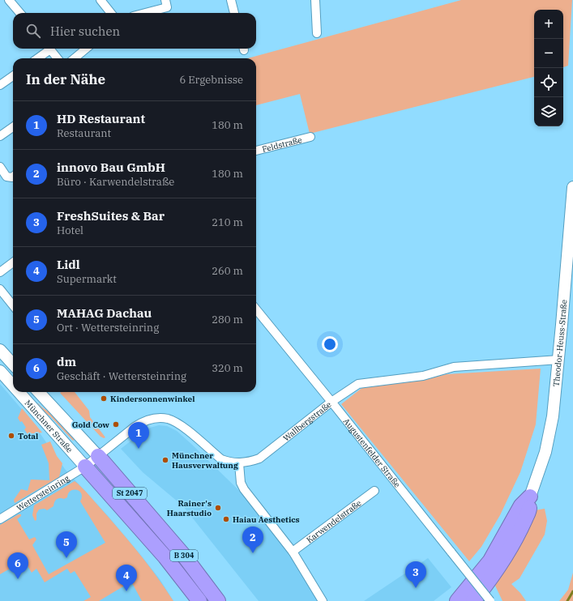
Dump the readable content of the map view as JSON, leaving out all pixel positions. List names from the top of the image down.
{
  "streets": {
    "highway": ["St 2047", "B 304"],
    "street": [
      "Feldstraße",
      "Theodor-Heuss-Straße",
      "Wallbergstraße",
      "Münchner Straße",
      "Augustenfelder Straße",
      "Wettersteinring",
      "Karwendelstraße"
    ]
  },
  "crossings": [
    ["Theodor-Heuss-Straße", "Wallbergstraße"],
    ["Wallbergstraße", "Münchner Straße"],
    ["Wallbergstraße", "Augustenfelder Straße"],
    ["Wallbergstraße", "Wettersteinring"],
    ["Wallbergstraße", "St 2047"],
    ["Münchner Straße", "Wettersteinring"],
    ["Münchner Straße", "St 2047"],
    ["Wettersteinring", "St 2047"],
    ["St 2047", "B 304"]
  ],
  "places": [
    "Kindersonnenwinkel",
    "Gold Cow",
    "Total",
    "Münchner Hausverwaltung",
    "Rainer's Haarstudio",
    "Haiau Aesthetics"
  ],
  "page": {
    "map_buttons": ["+", "−"],
    "search": "Hier suchen",
    "heading": ["In der Nähe", "6 Ergebnisse"],
    "list": [
      {
        "mark": "1",
        "name": "HD Restaurant",
        "note": "Restaurant",
        "value": "180 m"
      },
      {
        "mark": "2",
        "name": "innovo Bau GmbH",
        "note": "Büro · Karwendelstraße",
        "value": "180 m"
      },
      {
        "mark": "3",
        "name": "FreshSuites & Bar",
        "note": "Hotel",
        "value": "210 m"
      },
      {
        "mark": "4",
        "name": "Lidl",
        "note": "Supermarkt",
        "value": "260 m"
      },
      {
        "mark": "5",
        "name": "MAHAG Dachau",
        "note": "Ort · Wettersteinring",
        "value": "280 m"
      },
      {
        "mark": "6",
        "name": "dm",
        "note": "Geschäft · Wettersteinring",
        "value": "320 m"
      }
    ],
    "pins": [
      "1",
      "2",
      "5",
      "6",
      "3",
      "4"
    ]
  }
}
